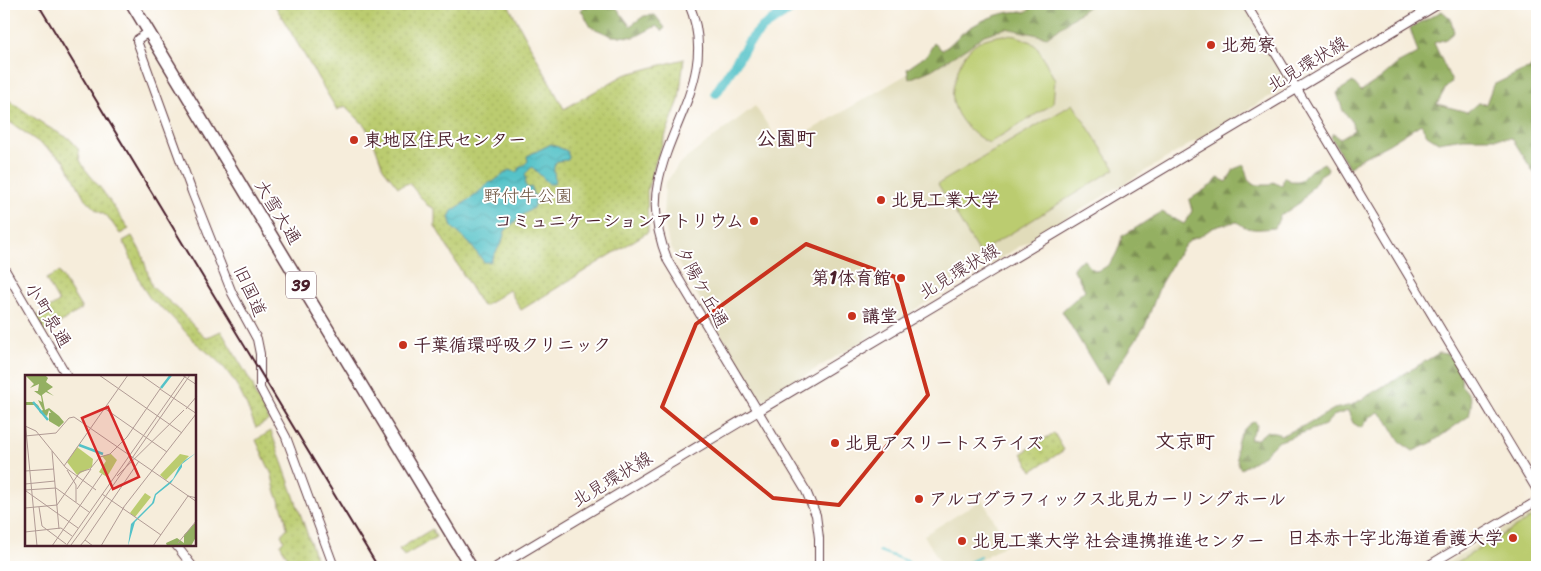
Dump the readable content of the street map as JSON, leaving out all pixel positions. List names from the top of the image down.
{
  "streets": {
    "highway": ["大雪大通", "39"],
    "main road": ["北見環状線"],
    "street": ["夕陽ケ丘通", "旧国道", "小町泉通"]
  },
  "crossings": [
    ["北見環状線", "夕陽ケ丘通"],
    ["大雪大通", "旧国道"]
  ],
  "districts": ["公園町", "文京町"],
  "parks": ["野付牛公園"],
  "places": [
    "北苑寮",
    "東地区住民センター",
    "北見工業大学",
    "コミュニケーションアトリウム",
    "第1体育館",
    "講堂",
    "千葉循環呼吸クリニック",
    "北見アスリートステイズ",
    "アルゴグラフィックス北見カーリングホール",
    "日本赤十字北海道看護大学",
    "北見工業大学 社会連携推進センター"
  ]
}
